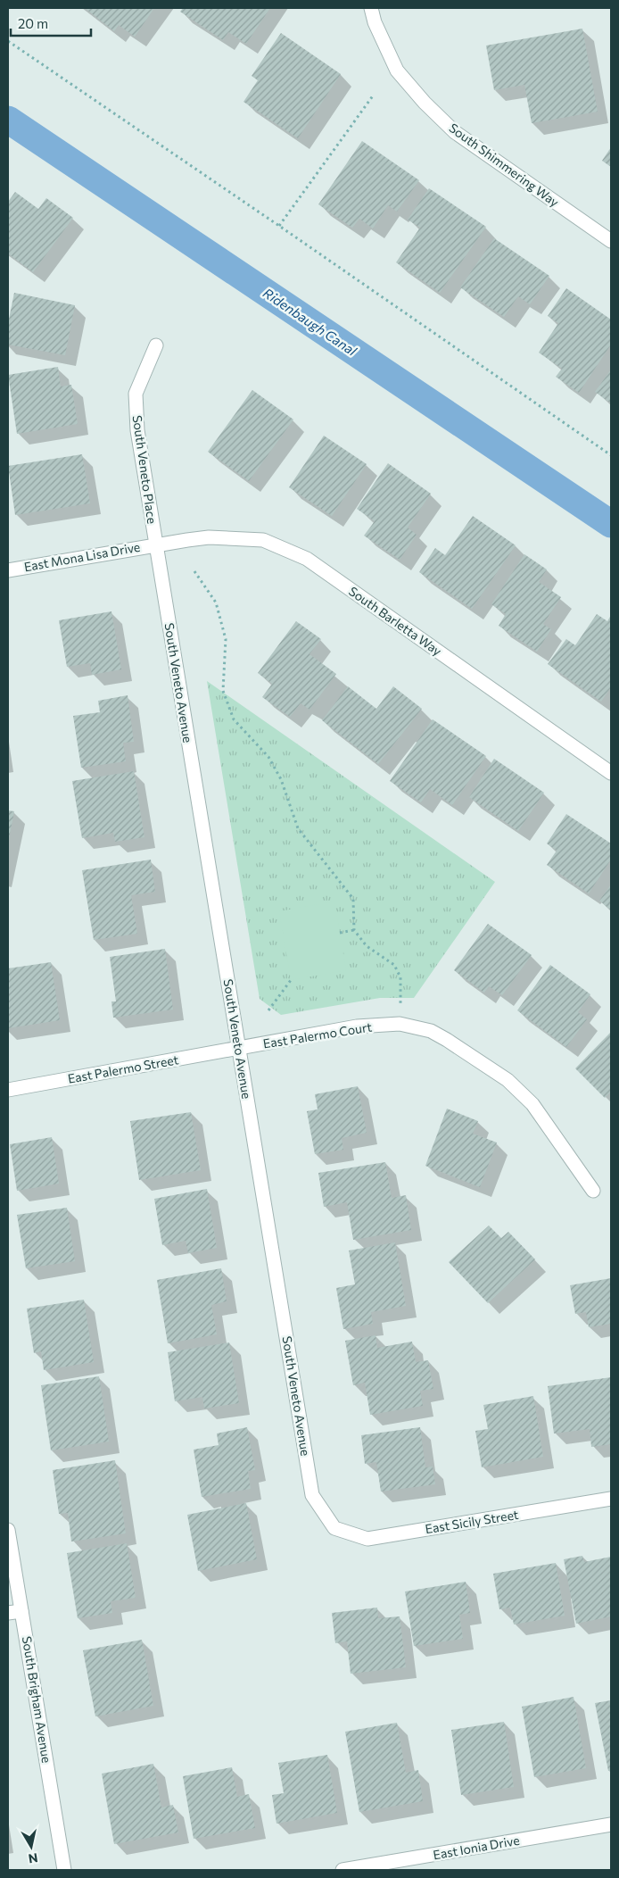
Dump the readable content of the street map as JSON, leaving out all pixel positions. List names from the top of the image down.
{
  "streets": {
    "street": [
      "South Shimmering Way",
      "South Veneto Place",
      "East Mona Lisa Drive",
      "South Barletta Way",
      "South Veneto Avenue",
      "East Palermo Court",
      "East Palermo Street",
      "East Sicily Street",
      "South Brigham Avenue",
      "East Ionia Drive"
    ]
  },
  "crossings": [
    ["South Veneto Place", "East Mona Lisa Drive"],
    ["South Veneto Place", "South Barletta Way"],
    ["South Veneto Place", "South Veneto Avenue"],
    ["East Mona Lisa Drive", "South Barletta Way"],
    ["East Mona Lisa Drive", "South Veneto Avenue"],
    ["South Barletta Way", "South Veneto Avenue"],
    ["South Veneto Avenue", "East Palermo Court"],
    ["South Veneto Avenue", "East Palermo Street"],
    ["South Veneto Avenue", "East Sicily Street"],
    ["East Palermo Court", "East Palermo Street"]
  ],
  "water": ["Ridenbaugh Canal"],
  "scale_bar": "20 m",
  "north": "bottom"
}
